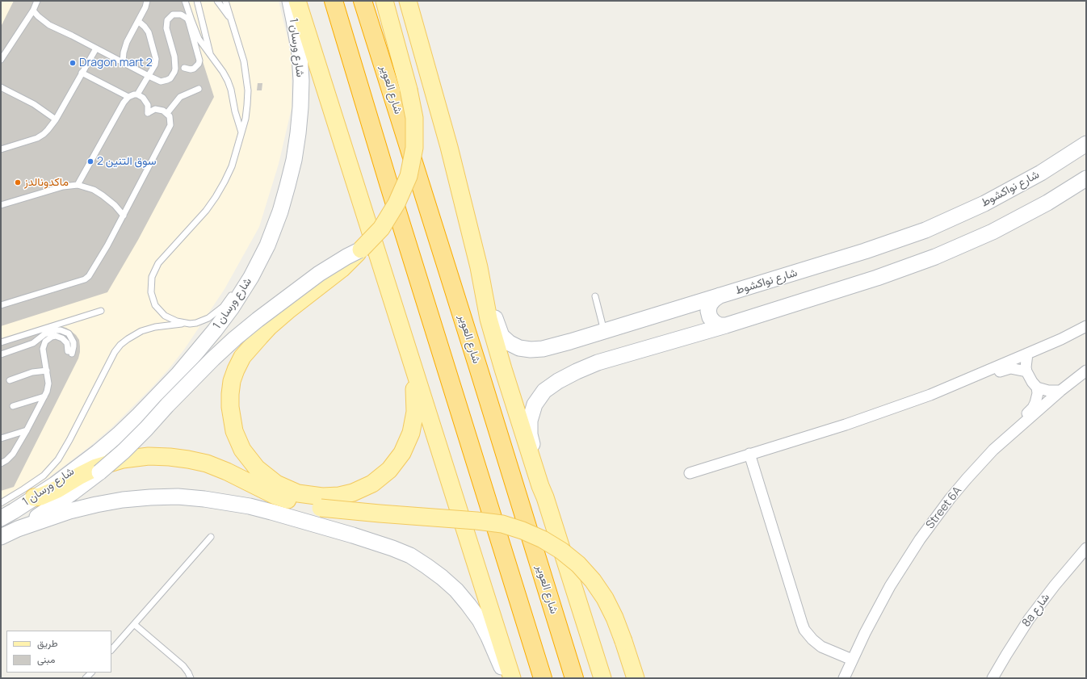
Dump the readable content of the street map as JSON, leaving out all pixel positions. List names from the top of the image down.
{
  "streets": {
    "highway": ["شارع العوير"],
    "street": [
      "شارع ورسان 1",
      "شارع نواكشوط",
      "Street 6A",
      "8a شارع"
    ]
  },
  "places": ["Dragon mart 2", "سوق التنين 2", "ماكدونالدز"],
  "legend": ["طريق", "مبنى"]
}
